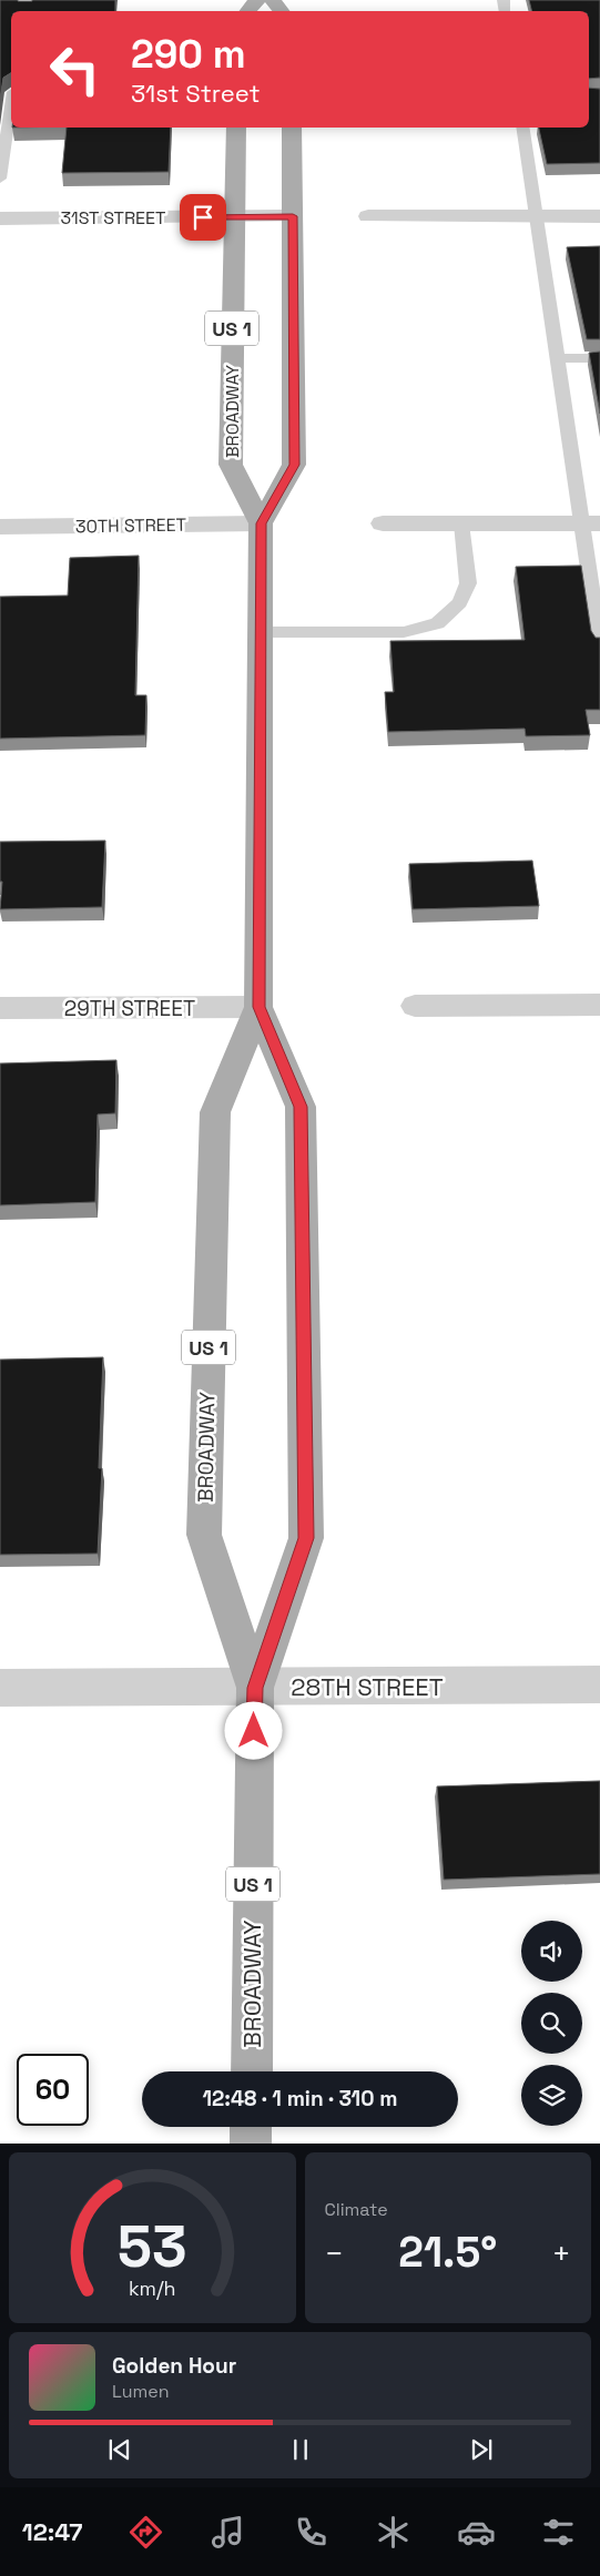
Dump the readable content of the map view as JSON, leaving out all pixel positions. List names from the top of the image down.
{
  "streets": {
    "main road": ["US 1", "BROADWAY"],
    "street": [
      "31ST STREET",
      "30TH STREET",
      "29TH STREET",
      "28TH STREET"
    ]
  },
  "crossings": [
    ["31ST STREET", "BROADWAY"],
    ["BROADWAY", "30TH STREET"],
    ["BROADWAY", "29TH STREET"],
    ["BROADWAY", "28TH STREET"]
  ],
  "page": {
    "turn": ["290 m", "31st Street"],
    "limit": "60",
    "trip": "12:48 · 1 min · 310 m",
    "tile": "Climate",
    "heat": ["−", "21.5°", "+"],
    "song": ["Golden Hour", "Lumen"],
    "tabs": "12:47",
    "gauge": ["53", "km/h"]
  }
}
